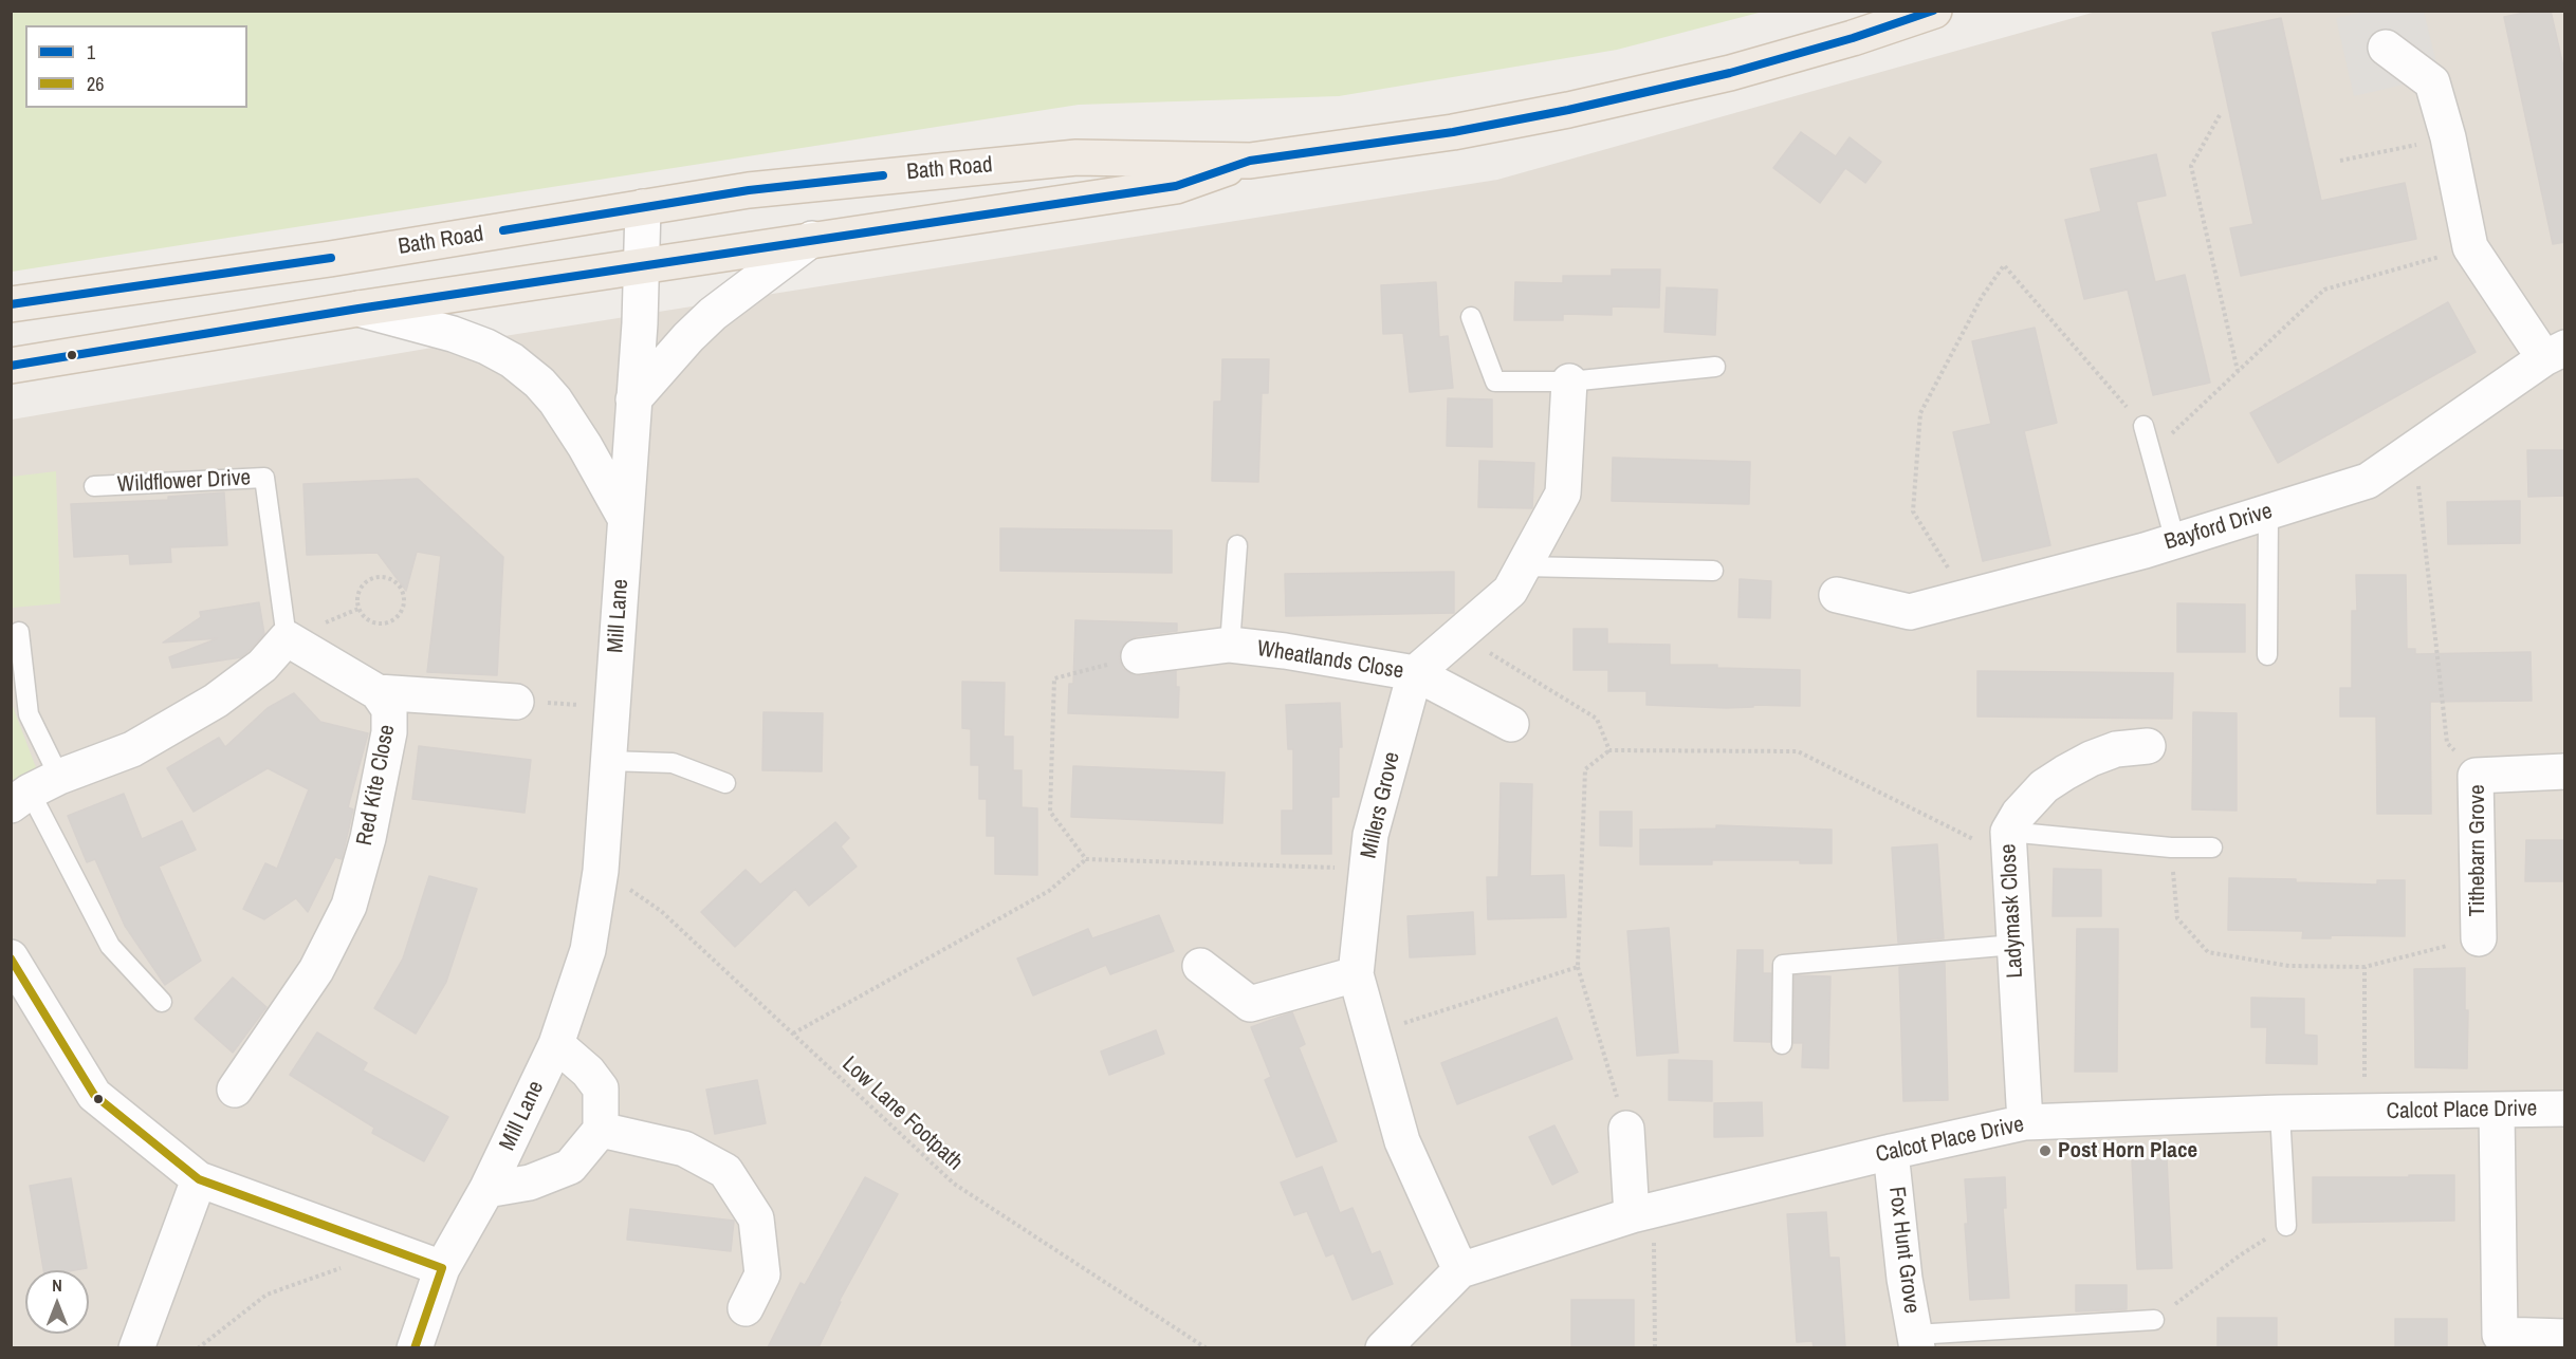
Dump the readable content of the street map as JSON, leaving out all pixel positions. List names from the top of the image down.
{
  "streets": {
    "main road": ["Bath Road"],
    "street": [
      "Bayford Drive",
      "Mill Lane",
      "Wheatlands Close",
      "Red Kite Close",
      "Millers Grove",
      "Tithebarn Grove",
      "Ladymask Close",
      "Calcot Place Drive",
      "Fox Hunt Grove"
    ],
    "lane": ["Wildflower Drive"],
    "path": ["Low Lane Footpath"]
  },
  "crossings": [
    ["Bath Road", "Mill Lane"],
    ["Wildflower Drive", "Red Kite Close"],
    ["Mill Lane", "Low Lane Footpath"],
    ["Wheatlands Close", "Millers Grove"],
    ["Millers Grove", "Calcot Place Drive"],
    ["Ladymask Close", "Calcot Place Drive"],
    ["Calcot Place Drive", "Fox Hunt Grove"]
  ],
  "places": ["Post Horn Place"],
  "lines": ["transit line 1", "transit line 26"],
  "legend": ["1", "26"],
  "north": "top"
}
